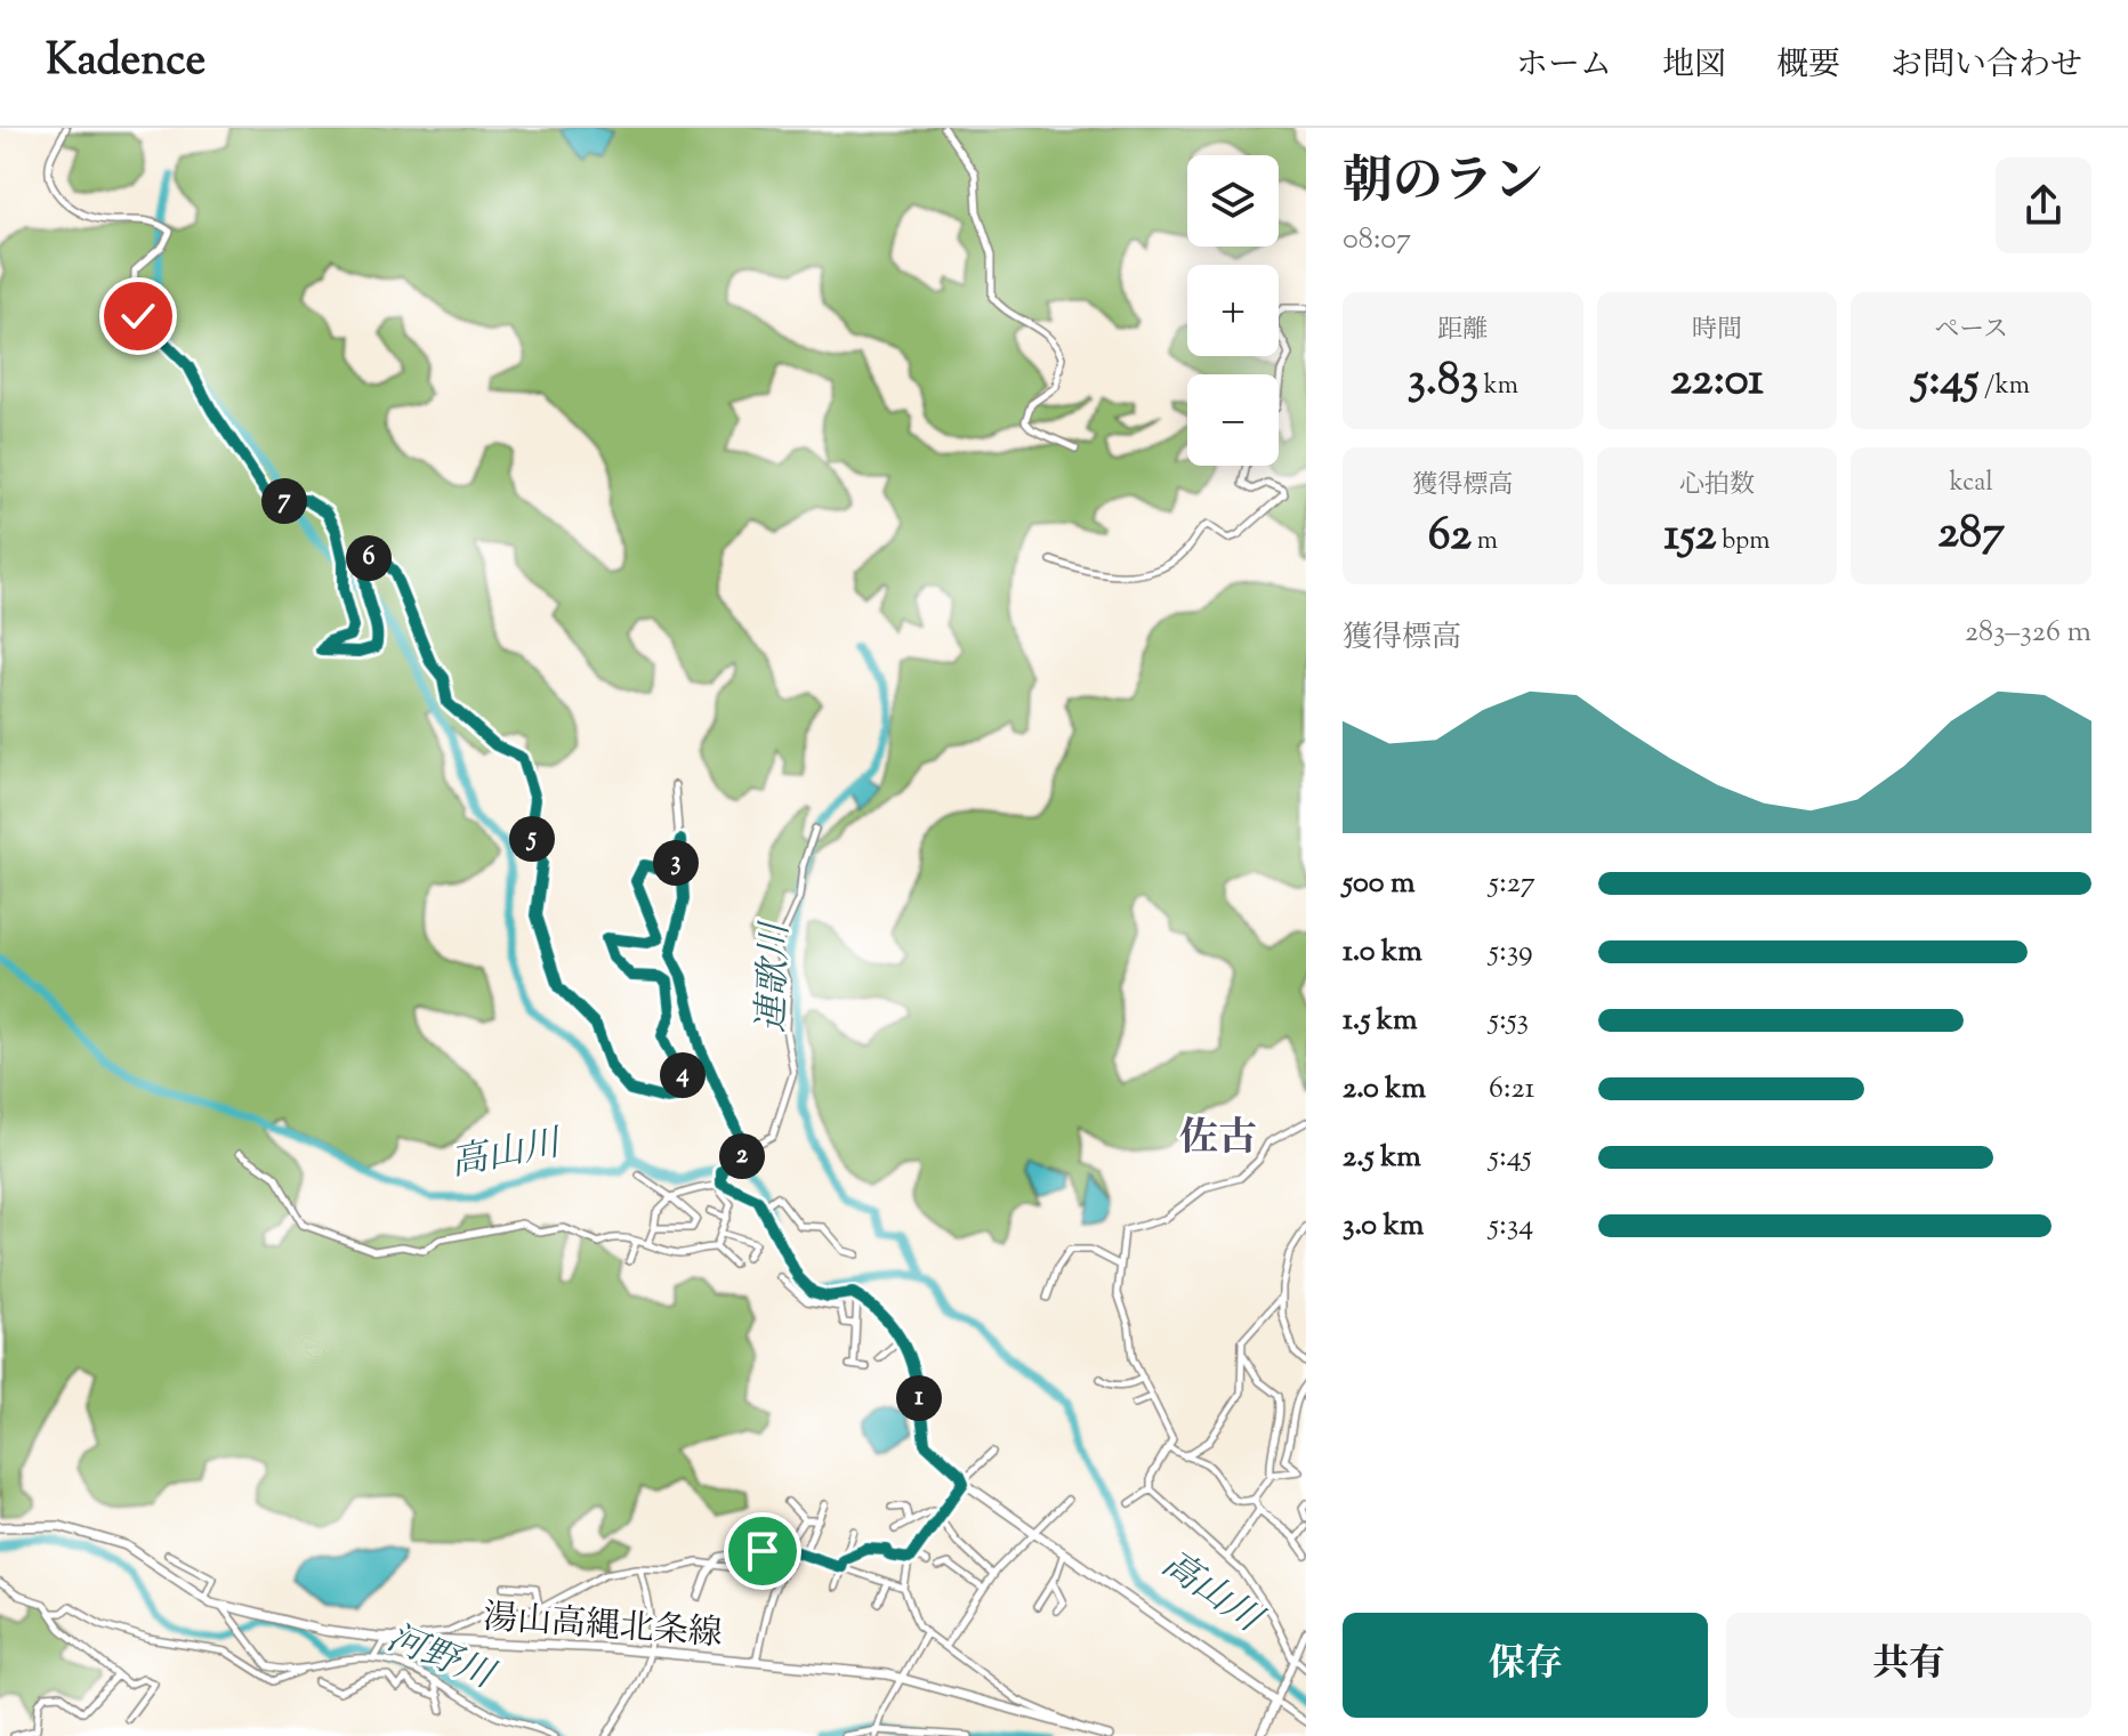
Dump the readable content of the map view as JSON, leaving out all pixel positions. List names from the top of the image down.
{
  "streets": {
    "main road": ["湯山高縄北条線"]
  },
  "districts": ["佐古"],
  "water": ["連歌川", "高山川", "河野川"],
  "page": {
    "header": "Kadence",
    "nav": [
      "ホーム",
      "地図",
      "概要",
      "お問い合わせ"
    ],
    "heading": ["朝のラン", "08:07"],
    "map_buttons": ["+", "−"],
    "stats": [
      ["距離", "3.83 km"],
      ["時間", "22:01"],
      ["ペース", "5:45 /km"],
      ["獲得標高", "62 m"],
      ["心拍数", "152 bpm"],
      ["kcal", "287"]
    ],
    "pins": [
      "7",
      "6",
      "5",
      "3",
      "4",
      "2",
      "1"
    ],
    "chart": ["獲得標高", "283–326 m"],
    "list": [
      {
        "name": "500 m",
        "note": "5:27"
      },
      {
        "name": "1.0 km",
        "note": "5:39"
      },
      {
        "name": "1.5 km",
        "note": "5:53"
      },
      {
        "name": "2.0 km",
        "note": "6:21"
      },
      {
        "name": "2.5 km",
        "note": "5:45"
      },
      {
        "name": "3.0 km",
        "note": "5:34"
      }
    ],
    "buttons": ["保存", "共有"]
  }
}
